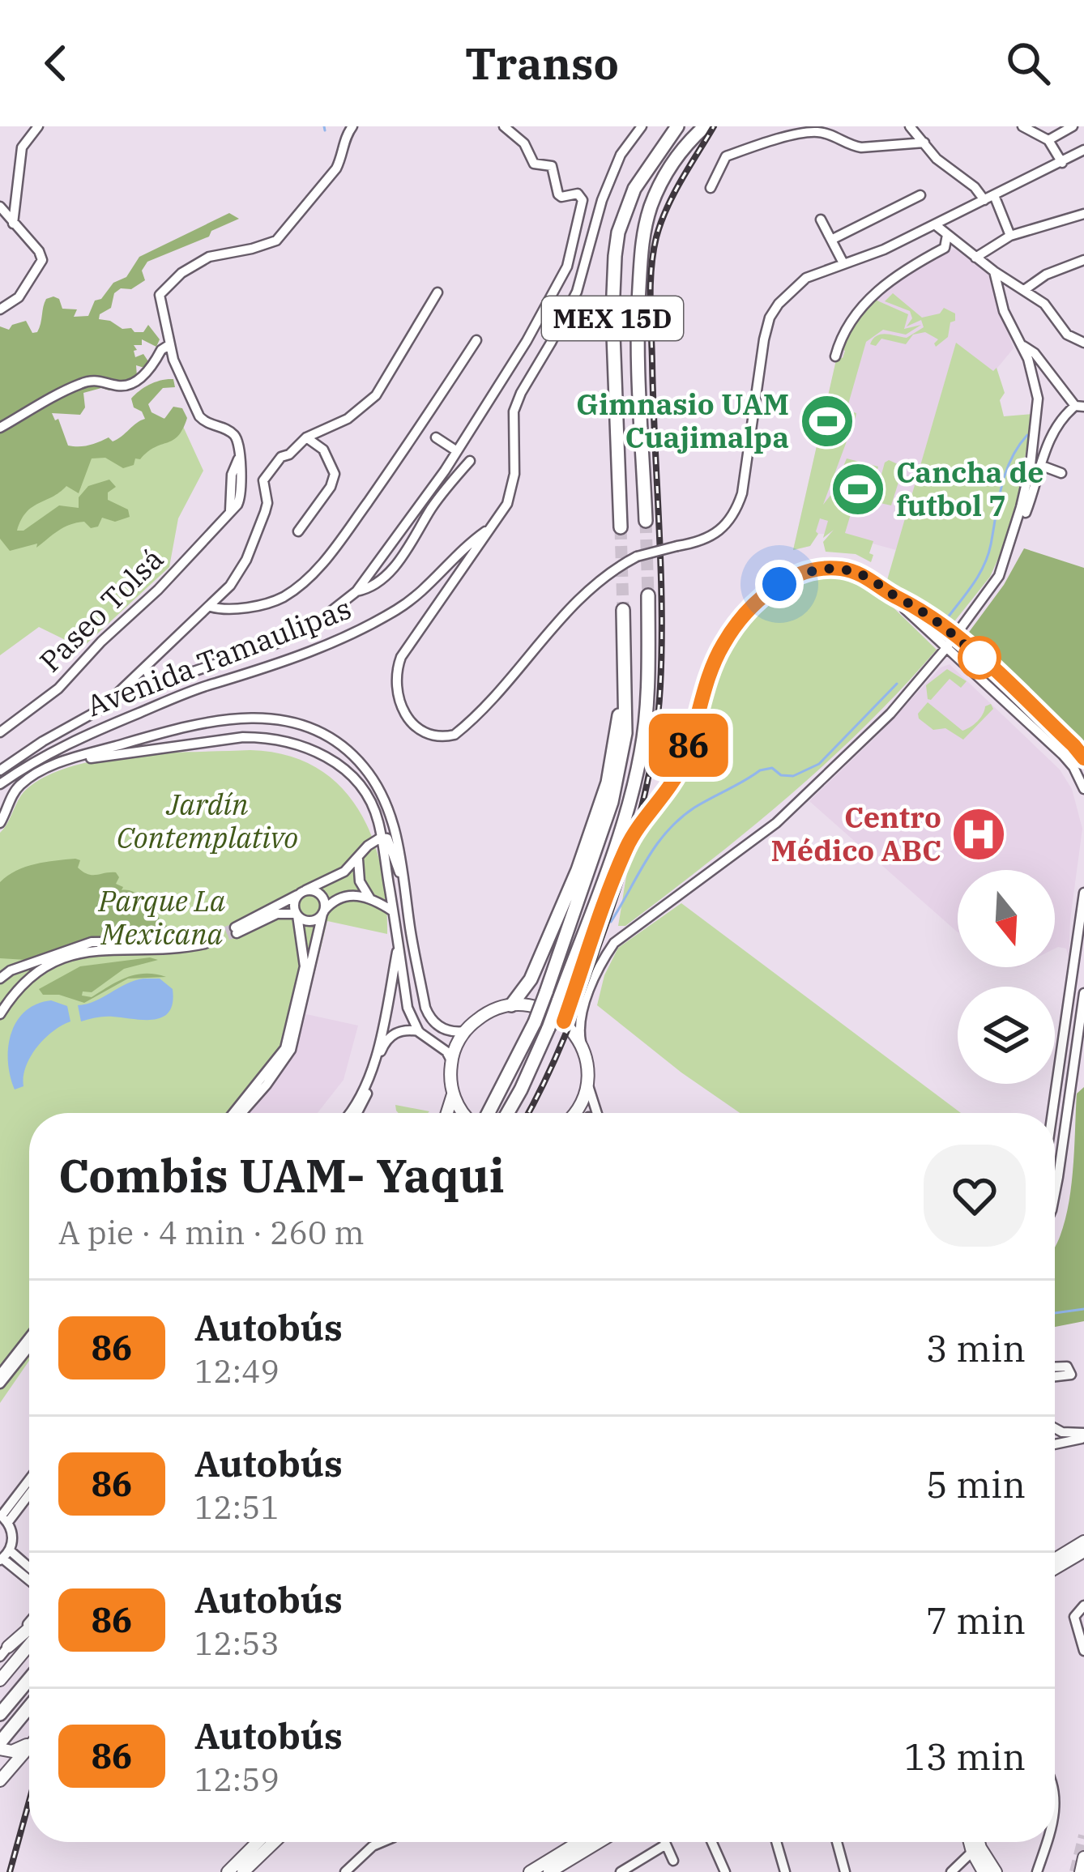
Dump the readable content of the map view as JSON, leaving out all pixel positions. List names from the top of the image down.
{
  "streets": {
    "highway": ["MEX 15D"],
    "street": ["Paseo Tolsá", "Avenida Tamaulipas"]
  },
  "parks": ["Jardín Contemplativo", "Parque La Mexicana"],
  "places": {
    "sports": ["Gimnasio UAM Cuajimalpa", "Cancha de futbol 7"],
    "hospital": ["Centro Médico ABC"]
  },
  "lines": ["bus line 86"],
  "north": "bottom",
  "page": {
    "header": "Transo",
    "on_map": "86",
    "heading": ["Combis UAM- Yaqui", "A pie · 4 min · 260 m"],
    "list": [
      {
        "mark": "86",
        "name": "Autobús",
        "note": "12:49",
        "value": "3 min"
      },
      {
        "mark": "86",
        "name": "Autobús",
        "note": "12:51",
        "value": "5 min"
      },
      {
        "mark": "86",
        "name": "Autobús",
        "note": "12:53",
        "value": "7 min"
      },
      {
        "mark": "86",
        "name": "Autobús",
        "note": "12:59",
        "value": "13 min"
      }
    ]
  }
}
